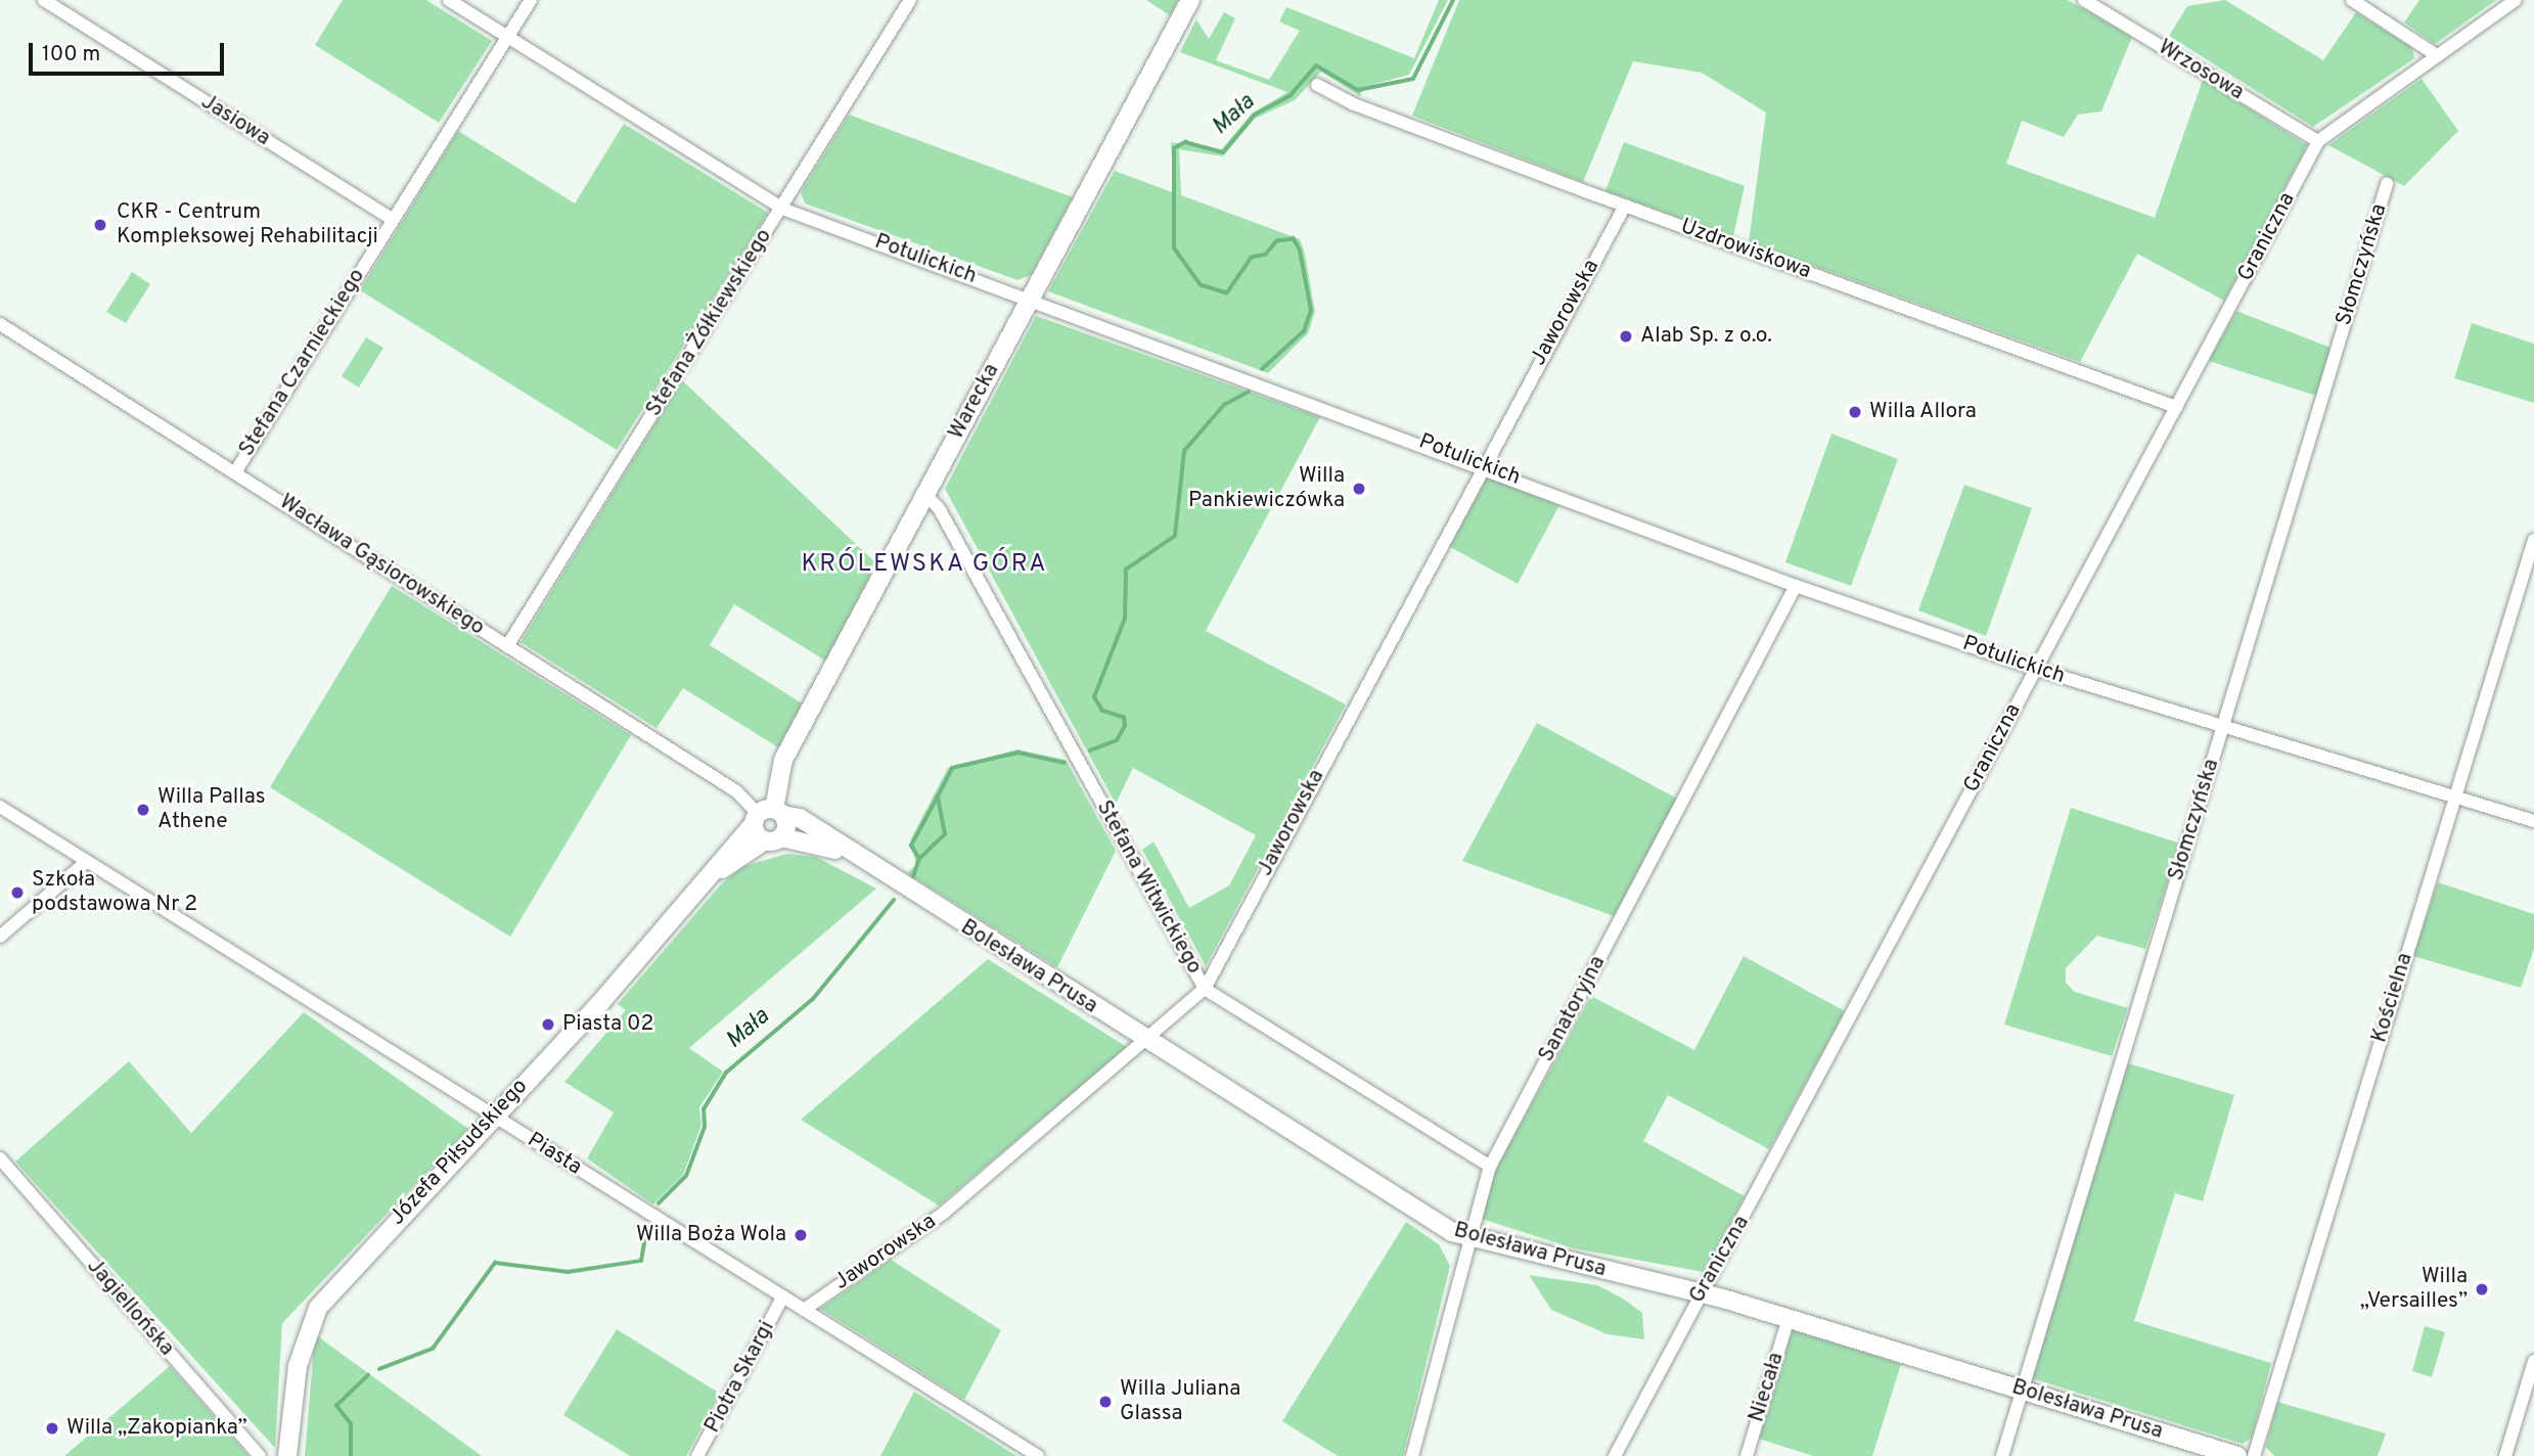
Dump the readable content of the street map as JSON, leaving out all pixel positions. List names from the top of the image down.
{
  "streets": {
    "street": [
      "Wrzosowa",
      "Jasiowa",
      "Graniczna",
      "Uzdrowiskowa",
      "Potulickich",
      "Słomczyńska",
      "Jaworowska",
      "Stefana Żółkiewskiego",
      "Stefana Czarnieckiego",
      "Warecka",
      "Wacława Gąsiorowskiego",
      "Stefana Witwickiego",
      "Bolesława Prusa",
      "Kościelna",
      "Sanatoryjna",
      "Józefa Piłsudskiego",
      "Piasta",
      "Jagiellońska",
      "Piotra Skargi",
      "Niecała"
    ]
  },
  "crossings": [
    ["Wrzosowa", "Graniczna"],
    ["Jasiowa", "Stefana Czarnieckiego"],
    ["Graniczna", "Uzdrowiskowa"],
    ["Graniczna", "Potulickich"],
    ["Graniczna", "Bolesława Prusa"],
    ["Uzdrowiskowa", "Jaworowska"],
    ["Potulickich", "Słomczyńska"],
    ["Potulickich", "Jaworowska"],
    ["Potulickich", "Stefana Żółkiewskiego"],
    ["Potulickich", "Stefana Czarnieckiego"],
    ["Potulickich", "Warecka"],
    ["Potulickich", "Kościelna"],
    ["Potulickich", "Sanatoryjna"],
    ["Słomczyńska", "Bolesława Prusa"],
    ["Jaworowska", "Stefana Witwickiego"],
    ["Jaworowska", "Bolesława Prusa"],
    ["Jaworowska", "Piasta"],
    ["Stefana Żółkiewskiego", "Wacława Gąsiorowskiego"],
    ["Stefana Czarnieckiego", "Wacława Gąsiorowskiego"],
    ["Warecka", "Wacława Gąsiorowskiego"],
    ["Warecka", "Stefana Witwickiego"],
    ["Warecka", "Bolesława Prusa"],
    ["Warecka", "Józefa Piłsudskiego"],
    ["Wacława Gąsiorowskiego", "Bolesława Prusa"],
    ["Wacława Gąsiorowskiego", "Józefa Piłsudskiego"],
    ["Stefana Witwickiego", "Sanatoryjna"],
    ["Bolesława Prusa", "Sanatoryjna"],
    ["Bolesława Prusa", "Józefa Piłsudskiego"],
    ["Bolesława Prusa", "Niecała"],
    ["Józefa Piłsudskiego", "Piasta"],
    ["Piasta", "Piotra Skargi"]
  ],
  "districts": ["KRÓLEWSKA GÓRA"],
  "water": ["Mała"],
  "places": [
    "CKR - Centrum Kompleksowej Rehabilitacji",
    "Alab Sp. z o.o.",
    "Willa Allora",
    "Willa Pankiewiczówka",
    "Willa Pallas Athene",
    "Szkoła podstawowa Nr 2",
    "Piasta 02",
    "Willa Boża Wola",
    "Willa „Versailles”",
    "Willa Juliana Glassa",
    "Willa „Zakopianka”"
  ],
  "scale_bar": "100 m"
}
